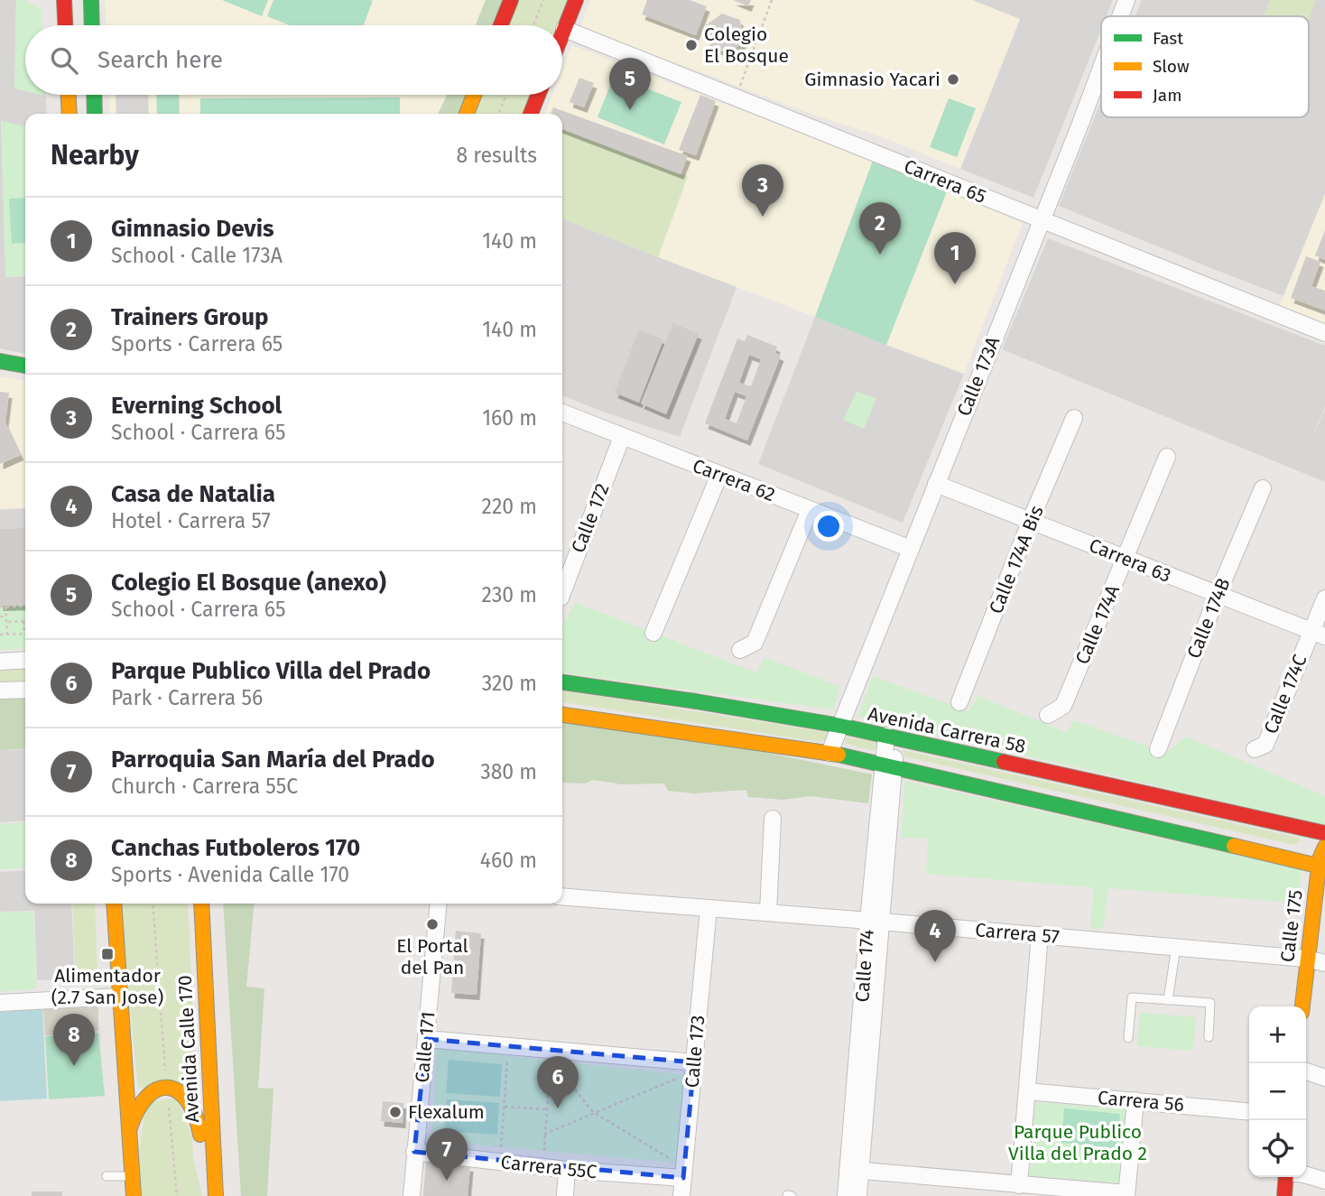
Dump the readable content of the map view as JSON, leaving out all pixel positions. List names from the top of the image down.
{
  "streets": {
    "street": [
      "Carrera 65",
      "Calle 173A",
      "Carrera 62",
      "Calle 172",
      "Calle 174A Bis",
      "Carrera 63",
      "Calle 174B",
      "Calle 174A",
      "Calle 174C",
      "Avenida Carrera 58",
      "Calle 175",
      "Carrera 57",
      "Calle 174",
      "Calle 171",
      "Avenida Calle 170",
      "Calle 173",
      "Carrera 56",
      "Carrera 55C"
    ]
  },
  "crossings": [
    ["Carrera 65", "Calle 173A"],
    ["Calle 173A", "Carrera 62"],
    ["Calle 173A", "Carrera 63"],
    ["Calle 173A", "Avenida Carrera 58"],
    ["Carrera 62", "Calle 172"],
    ["Calle 174A Bis", "Carrera 63"],
    ["Carrera 63", "Calle 174B"],
    ["Carrera 63", "Calle 174A"],
    ["Carrera 63", "Calle 174C"],
    ["Avenida Carrera 58", "Calle 174"],
    ["Calle 175", "Carrera 57"],
    ["Carrera 57", "Calle 174"],
    ["Carrera 57", "Calle 173"],
    ["Calle 171", "Carrera 55C"],
    ["Calle 173", "Carrera 55C"]
  ],
  "parks": ["Parque Publico Villa del Prado 2"],
  "places": {
    "other": [
      "Colegio El Bosque",
      "Gimnasio Yacari",
      "El Portal del Pan",
      "Flexalum"
    ],
    "transit": ["Alimentador (2.7 San Jose)"]
  },
  "legend": ["Fast", "Slow", "Jam"],
  "page": {
    "search": "Search here",
    "pins": [
      "5",
      "3",
      "2",
      "1",
      "4",
      "8",
      "6",
      "7"
    ],
    "heading": ["Nearby", "8 results"],
    "list": [
      {
        "mark": "1",
        "name": "Gimnasio Devis",
        "note": "School · Calle 173A",
        "value": "140 m"
      },
      {
        "mark": "2",
        "name": "Trainers Group",
        "note": "Sports · Carrera 65",
        "value": "140 m"
      },
      {
        "mark": "3",
        "name": "Everning School",
        "note": "School · Carrera 65",
        "value": "160 m"
      },
      {
        "mark": "4",
        "name": "Casa de Natalia",
        "note": "Hotel · Carrera 57",
        "value": "220 m"
      },
      {
        "mark": "5",
        "name": "Colegio El Bosque (anexo)",
        "note": "School · Carrera 65",
        "value": "230 m"
      },
      {
        "mark": "6",
        "name": "Parque Publico Villa del Prado",
        "note": "Park · Carrera 56",
        "value": "320 m"
      },
      {
        "mark": "7",
        "name": "Parroquia San María del Prado",
        "note": "Church · Carrera 55C",
        "value": "380 m"
      },
      {
        "mark": "8",
        "name": "Canchas Futboleros 170",
        "note": "Sports · Avenida Calle 170",
        "value": "460 m"
      }
    ],
    "map_buttons": ["+", "−"]
  }
}
